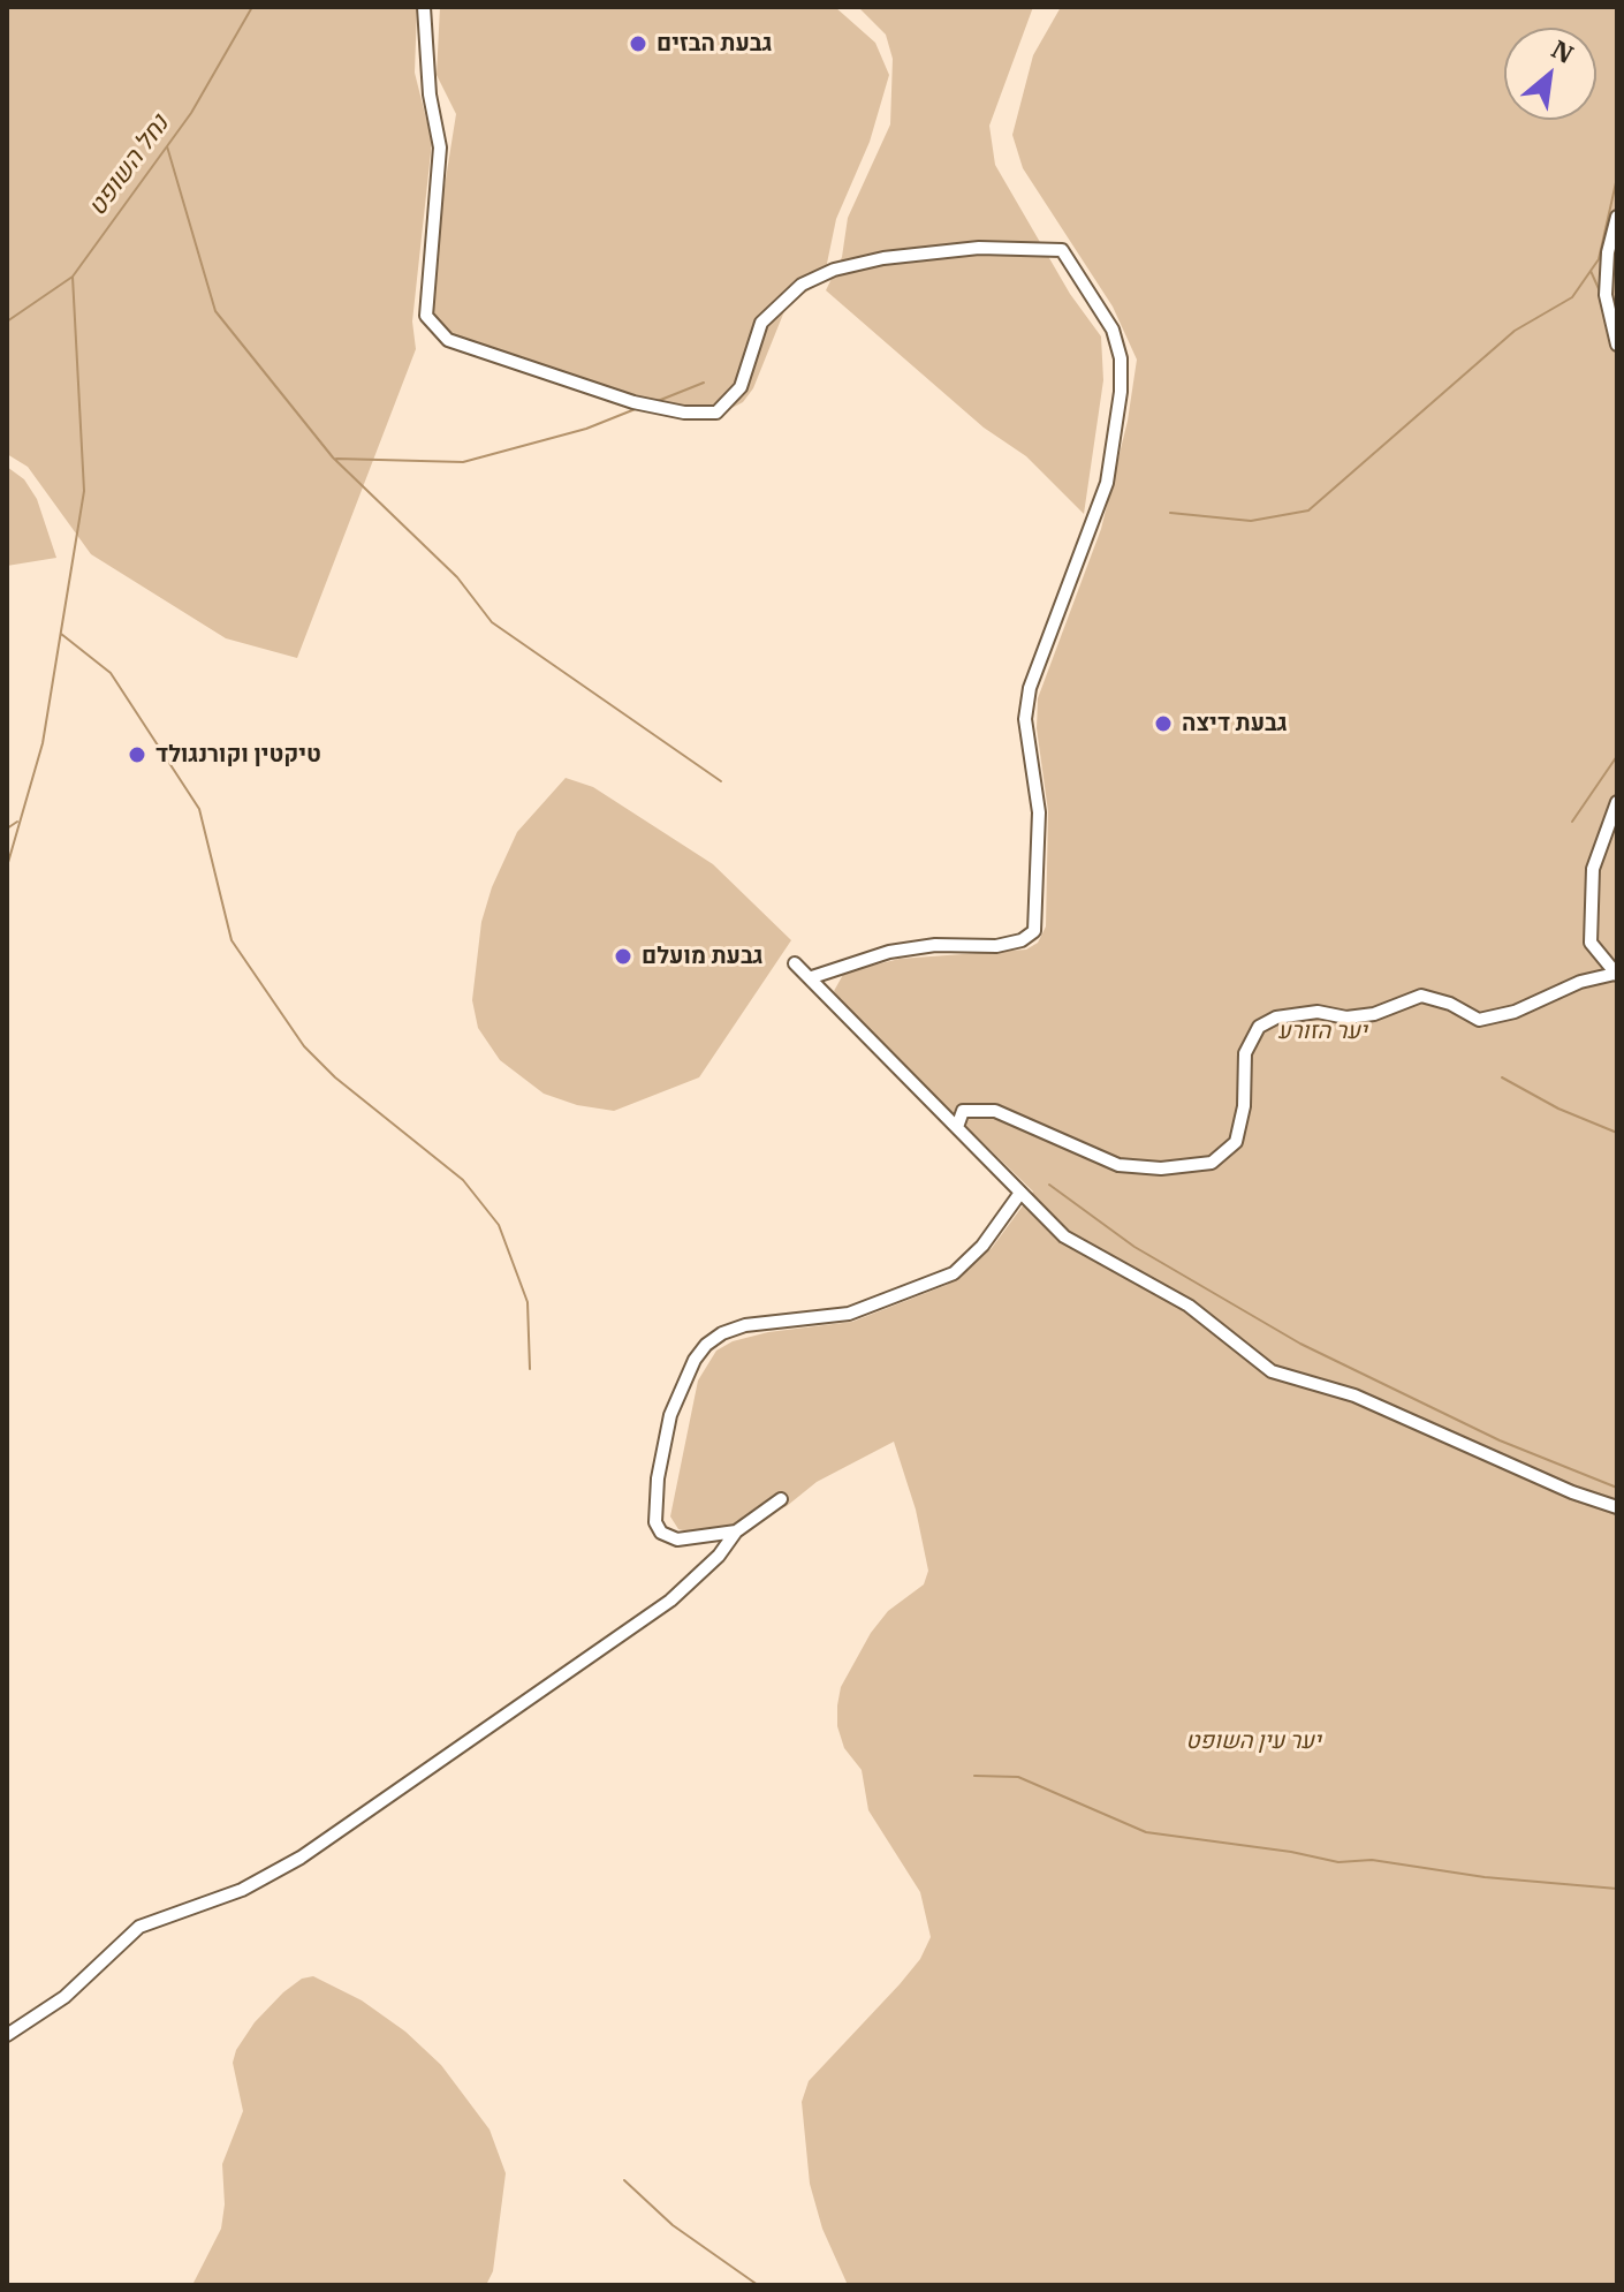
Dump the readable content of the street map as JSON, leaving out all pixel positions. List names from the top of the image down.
{
  "water": ["נחל השופט"],
  "parks": ["יער הזורע", "יער עין השופט"],
  "places": [
    "גבעת הבזים",
    "גבעת דיצה",
    "טיקטין וקורנגולד",
    "גבעת מועלם"
  ],
  "north": "top right"
}
